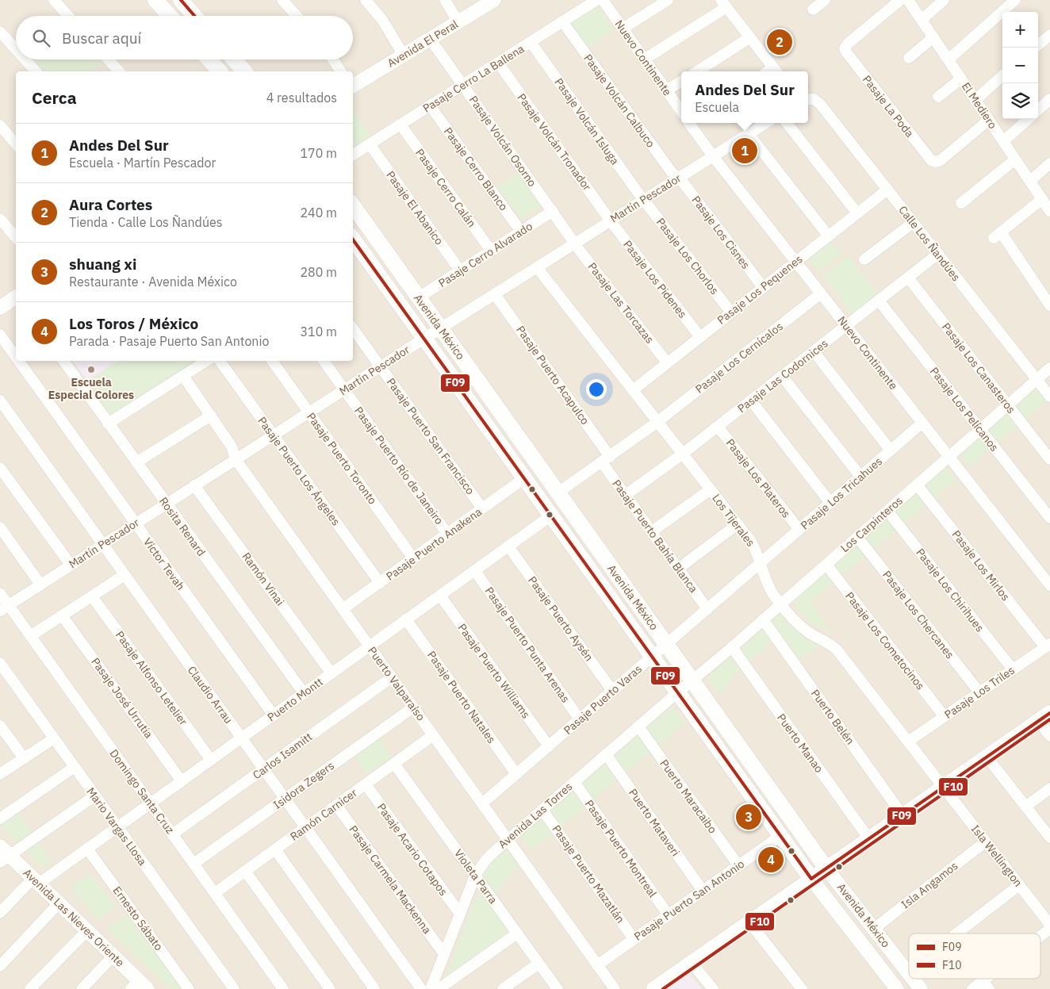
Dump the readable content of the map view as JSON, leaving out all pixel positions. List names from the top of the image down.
{
  "streets": {
    "main road": ["Avenida México"],
    "street": [
      "Avenida El Peral",
      "Nuevo Continente",
      "Pasaje Cerro La Ballena",
      "Pasaje Volcán Calbuco",
      "El Mediero",
      "Pasaje La Poda",
      "Pasaje Volcán Isluga",
      "Pasaje Volcán Osorno",
      "Pasaje Volcán Tronador",
      "Pasaje Cerro Blanco",
      "Pasaje Cerro Calán",
      "Martín Pescador",
      "Pasaje El Abanico",
      "Pasaje Los Cisnes",
      "Calle Los Ñandúes",
      "Pasaje Cerro Alvarado",
      "Pasaje Los Chorlos",
      "Pasaje Los Pidenes",
      "Pasaje Los Pequenes",
      "Pasaje Las Torcazas",
      "Pasaje Los Cernícalos",
      "Pasaje Los Canasteros",
      "Pasaje Puerto Acapulco",
      "Pasaje Las Codornices",
      "Pasaje Los Pelícanos",
      "Pasaje Puerto San Francisco",
      "Pasaje Puerto Toronto",
      "Pasaje Puerto Río de Janeiro",
      "Pasaje Puerto Los Ángeles",
      "Pasaje Los Plateros",
      "Pasaje Los Tricahues",
      "Los Tijerales",
      "Los Carpinteros",
      "Rosita Renard",
      "Pasaje Puerto Bahía Blanca",
      "Pasaje Puerto Anakena",
      "Víctor Tevah",
      "Pasaje Los Mirlos",
      "Ramón Vinai",
      "Pasaje Los Chirihues",
      "Pasaje Los Chercanes",
      "Pasaje Puerto Aysén",
      "Pasaje Los Cometocinos",
      "Pasaje Puerto Punta Arenas",
      "Pasaje Puerto Williams",
      "Pasaje Alfonso Letelier",
      "Puerto Valparaíso",
      "Pasaje Los Triles",
      "Claudio Arrau",
      "Pasaje Puerto Natales",
      "Pasaje José Urrutia",
      "Puerto Montt",
      "Pasaje Puerto Varas",
      "Puerto Belén",
      "Puerto Manao",
      "Carlos Isamitt",
      "Isidora Zegers",
      "Domingo Santa Cruz",
      "Puerto Maracaibo",
      "Ramón Carnicer",
      "Avenida Las Torres",
      "Puerto Mataveri",
      "Mario Vargas Llosa",
      "Pasaje Puerto Montreal",
      "Pasaje Acario Cotapos",
      "Isla Wellington",
      "Pasaje Puerto Mazatlán",
      "Violeta Parra",
      "Pasaje Carmela Mackenna",
      "Isla Angamos",
      "Pasaje Puerto San Antonio",
      "Avenida Las Nieves Oriente",
      "Ernesto Sábato"
    ]
  },
  "crossings": [
    ["Avenida El Peral", "Pasaje Volcán Osorno"],
    ["Nuevo Continente", "Martín Pescador"],
    ["Nuevo Continente", "Pasaje Los Pequenes"],
    ["Nuevo Continente", "Pasaje Los Cernícalos"],
    ["Nuevo Continente", "Pasaje Las Codornices"],
    ["Nuevo Continente", "Pasaje Los Tricahues"],
    ["Nuevo Continente", "Los Carpinteros"],
    ["Pasaje Cerro La Ballena", "Pasaje Volcán Calbuco"],
    ["Pasaje Cerro La Ballena", "Pasaje Volcán Isluga"],
    ["Pasaje Cerro La Ballena", "Pasaje Volcán Osorno"],
    ["Pasaje Cerro La Ballena", "Pasaje Volcán Tronador"],
    ["Pasaje Cerro La Ballena", "Pasaje Cerro Blanco"],
    ["Pasaje Cerro La Ballena", "Pasaje Cerro Calán"],
    ["Pasaje Cerro La Ballena", "Pasaje El Abanico"],
    ["Pasaje Volcán Calbuco", "Martín Pescador"],
    ["Pasaje Volcán Calbuco", "Pasaje Los Cisnes"],
    ["El Mediero", "Pasaje La Poda"],
    ["Pasaje Volcán Isluga", "Martín Pescador"],
    ["Pasaje Volcán Isluga", "Pasaje Los Chorlos"],
    ["Pasaje Volcán Osorno", "Martín Pescador"],
    ["Pasaje Volcán Osorno", "Pasaje Cerro Alvarado"],
    ["Pasaje Volcán Osorno", "Pasaje Las Torcazas"],
    ["Pasaje Volcán Tronador", "Martín Pescador"],
    ["Pasaje Volcán Tronador", "Pasaje Los Pidenes"],
    ["Pasaje Cerro Blanco", "Pasaje Cerro Alvarado"],
    ["Pasaje Cerro Calán", "Pasaje Cerro Alvarado"],
    ["Martín Pescador", "Pasaje Los Cisnes"],
    ["Martín Pescador", "Pasaje Los Chorlos"],
    ["Martín Pescador", "Pasaje Los Pidenes"],
    ["Martín Pescador", "Pasaje Las Torcazas"],
    ["Martín Pescador", "Avenida México"],
    ["Martín Pescador", "Pasaje Puerto Acapulco"],
    ["Martín Pescador", "Pasaje Puerto San Francisco"],
    ["Martín Pescador", "Pasaje Puerto Toronto"],
    ["Martín Pescador", "Pasaje Puerto Río de Janeiro"],
    ["Martín Pescador", "Pasaje Puerto Los Ángeles"],
    ["Martín Pescador", "Los Tijerales"],
    ["Martín Pescador", "Rosita Renard"],
    ["Martín Pescador", "Víctor Tevah"],
    ["Martín Pescador", "Ramón Vinai"],
    ["Martín Pescador", "Puerto Valparaíso"],
    ["Martín Pescador", "Claudio Arrau"],
    ["Martín Pescador", "Domingo Santa Cruz"],
    ["Pasaje El Abanico", "Pasaje Cerro Alvarado"],
    ["Pasaje Los Cisnes", "Pasaje Los Pequenes"],
    ["Calle Los Ñandúes", "Pasaje Los Pequenes"],
    ["Calle Los Ñandúes", "Pasaje Las Codornices"],
    ["Calle Los Ñandúes", "Los Carpinteros"],
    ["Pasaje Cerro Alvarado", "Avenida México"],
    ["Pasaje Los Chorlos", "Pasaje Los Pequenes"],
    ["Pasaje Los Pidenes", "Pasaje Los Pequenes"],
    ["Pasaje Los Pequenes", "Pasaje Las Torcazas"],
    ["Pasaje Los Pequenes", "Los Tijerales"],
    ["Avenida México", "Los Carpinteros"],
    ["Avenida México", "Pasaje Puerto Anakena"],
    ["Avenida México", "Puerto Montt"],
    ["Avenida México", "Pasaje Puerto Varas"],
    ["Avenida México", "Avenida Las Torres"],
    ["Avenida México", "Isla Angamos"],
    ["Avenida México", "Pasaje Puerto San Antonio"],
    ["Pasaje Los Cernícalos", "Los Tijerales"],
    ["Pasaje Los Canasteros", "Pasaje Las Codornices"],
    ["Pasaje Los Canasteros", "Los Carpinteros"],
    ["Pasaje Puerto Acapulco", "Pasaje Puerto Bahía Blanca"],
    ["Pasaje Las Codornices", "Pasaje Los Pelícanos"],
    ["Pasaje Las Codornices", "Pasaje Los Plateros"],
    ["Pasaje Las Codornices", "Los Tijerales"],
    ["Pasaje Las Codornices", "Pasaje Puerto Bahía Blanca"],
    ["Pasaje Los Pelícanos", "Los Carpinteros"],
    ["Pasaje Puerto San Francisco", "Pasaje Puerto Anakena"],
    ["Pasaje Puerto Toronto", "Pasaje Puerto Anakena"],
    ["Pasaje Puerto Río de Janeiro", "Pasaje Puerto Anakena"],
    ["Pasaje Puerto Los Ángeles", "Pasaje Puerto Anakena"],
    ["Pasaje Los Plateros", "Pasaje Los Tricahues"],
    ["Pasaje Los Tricahues", "Los Tijerales"],
    ["Pasaje Los Tricahues", "Pasaje Puerto Varas"],
    ["Los Tijerales", "Los Carpinteros"],
    ["Los Tijerales", "Pasaje Los Triles"],
    ["Los Tijerales", "Pasaje Puerto Varas"],
    ["Los Tijerales", "Isla Wellington"],
    ["Los Carpinteros", "Pasaje Los Mirlos"],
    ["Los Carpinteros", "Pasaje Los Chirihues"],
    ["Los Carpinteros", "Pasaje Los Chercanes"],
    ["Los Carpinteros", "Pasaje Los Cometocinos"],
    ["Los Carpinteros", "Puerto Belén"],
    ["Los Carpinteros", "Puerto Manao"],
    ["Los Carpinteros", "Avenida Las Torres"],
    ["Rosita Renard", "Puerto Montt"],
    ["Pasaje Puerto Bahía Blanca", "Pasaje Puerto Varas"],
    ["Pasaje Puerto Anakena", "Puerto Valparaíso"],
    ["Víctor Tevah", "Puerto Montt"],
    ["Pasaje Los Mirlos", "Pasaje Los Triles"],
    ["Ramón Vinai", "Puerto Montt"],
    ["Pasaje Los Chirihues", "Pasaje Los Triles"],
    ["Pasaje Los Chercanes", "Pasaje Los Triles"],
    ["Pasaje Puerto Aysén", "Puerto Montt"],
    ["Pasaje Puerto Aysén", "Pasaje Puerto Varas"],
    ["Pasaje Los Cometocinos", "Pasaje Los Triles"],
    ["Pasaje Puerto Punta Arenas", "Puerto Montt"],
    ["Pasaje Puerto Punta Arenas", "Pasaje Puerto Varas"],
    ["Pasaje Puerto Williams", "Puerto Montt"],
    ["Pasaje Puerto Williams", "Pasaje Puerto Varas"],
    ["Pasaje Alfonso Letelier", "Puerto Montt"],
    ["Puerto Valparaíso", "Puerto Montt"],
    ["Puerto Valparaíso", "Pasaje Puerto Varas"],
    ["Puerto Valparaíso", "Carlos Isamitt"],
    ["Puerto Valparaíso", "Isidora Zegers"],
    ["Puerto Valparaíso", "Ramón Carnicer"],
    ["Puerto Valparaíso", "Avenida Las Torres"],
    ["Puerto Valparaíso", "Pasaje Puerto San Antonio"],
    ["Claudio Arrau", "Puerto Montt"],
    ["Claudio Arrau", "Carlos Isamitt"],
    ["Claudio Arrau", "Isidora Zegers"],
    ["Claudio Arrau", "Ramón Carnicer"],
    ["Pasaje Puerto Natales", "Puerto Montt"],
    ["Pasaje Puerto Natales", "Pasaje Puerto Varas"],
    ["Pasaje José Urrutia", "Puerto Montt"],
    ["Puerto Montt", "Domingo Santa Cruz"],
    ["Puerto Montt", "Mario Vargas Llosa"],
    ["Puerto Montt", "Avenida Las Nieves Oriente"],
    ["Puerto Montt", "Ernesto Sábato"],
    ["Carlos Isamitt", "Domingo Santa Cruz"],
    ["Isidora Zegers", "Domingo Santa Cruz"],
    ["Domingo Santa Cruz", "Ramón Carnicer"],
    ["Puerto Maracaibo", "Avenida Las Torres"],
    ["Puerto Maracaibo", "Pasaje Puerto San Antonio"],
    ["Ramón Carnicer", "Pasaje Acario Cotapos"],
    ["Ramón Carnicer", "Violeta Parra"],
    ["Ramón Carnicer", "Pasaje Carmela Mackenna"],
    ["Avenida Las Torres", "Puerto Mataveri"],
    ["Avenida Las Torres", "Pasaje Puerto Montreal"],
    ["Avenida Las Torres", "Pasaje Acario Cotapos"],
    ["Avenida Las Torres", "Pasaje Puerto Mazatlán"],
    ["Avenida Las Torres", "Violeta Parra"],
    ["Avenida Las Torres", "Pasaje Carmela Mackenna"],
    ["Puerto Mataveri", "Pasaje Puerto San Antonio"],
    ["Pasaje Puerto Montreal", "Pasaje Puerto San Antonio"],
    ["Isla Wellington", "Isla Angamos"],
    ["Pasaje Puerto Mazatlán", "Pasaje Puerto San Antonio"]
  ],
  "places": ["Escuela Especial Colores"],
  "lines": ["transit line F09", "transit line F10"],
  "legend": ["F09", "F10"],
  "page": {
    "map_buttons": ["+", "−"],
    "search": "Buscar aquí",
    "pins": [
      "2",
      "1",
      "3",
      "4"
    ],
    "popup": ["Andes Del Sur", "Escuela"],
    "heading": ["Cerca", "4 resultados"],
    "list": [
      {
        "mark": "1",
        "name": "Andes Del Sur",
        "note": "Escuela · Martín Pescador",
        "value": "170 m"
      },
      {
        "mark": "2",
        "name": "Aura Cortes",
        "note": "Tienda · Calle Los Ñandúes",
        "value": "240 m"
      },
      {
        "mark": "3",
        "name": "shuang xi",
        "note": "Restaurante · Avenida México",
        "value": "280 m"
      },
      {
        "mark": "4",
        "name": "Los Toros / México",
        "note": "Parada · Pasaje Puerto San Antonio",
        "value": "310 m"
      }
    ]
  }
}
